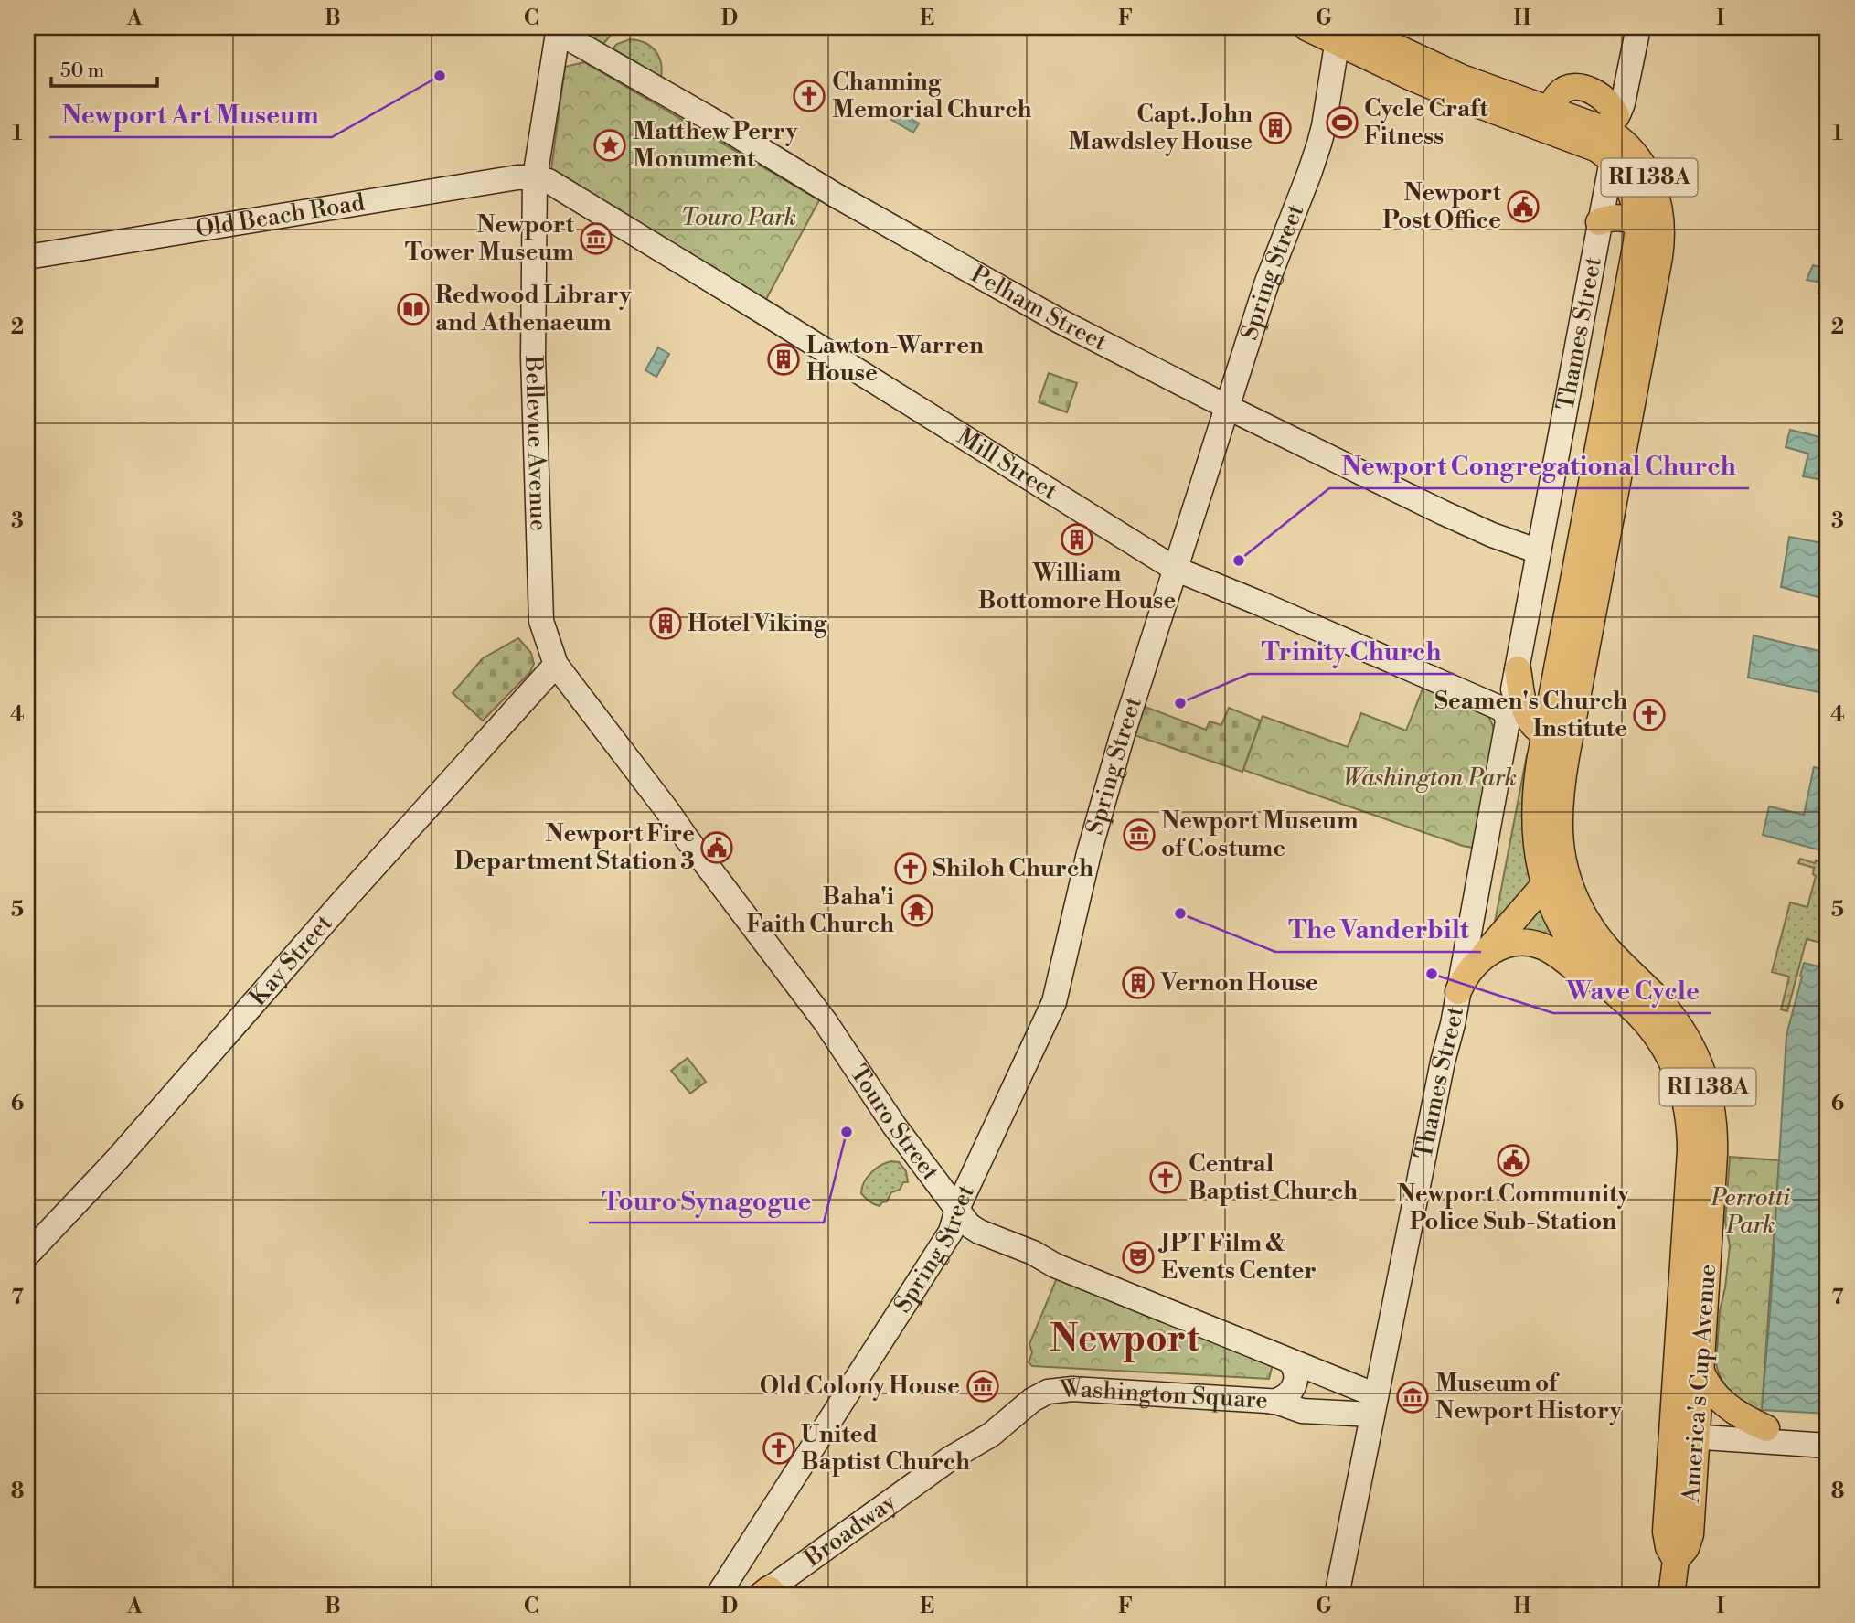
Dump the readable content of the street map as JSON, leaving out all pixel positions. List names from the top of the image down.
{
  "streets": {
    "main road": ["RI 138A", "America's Cup Avenue"],
    "street": [
      "Old Beach Road",
      "Spring Street",
      "Pelham Street",
      "Thames Street",
      "Bellevue Avenue",
      "Mill Street",
      "Kay Street",
      "Touro Street",
      "Washington Square",
      "Broadway"
    ]
  },
  "crossings": [
    ["RI 138A", "Spring Street"],
    ["RI 138A", "America's Cup Avenue"],
    ["Old Beach Road", "Bellevue Avenue"],
    ["Old Beach Road", "Mill Street"],
    ["Spring Street", "Pelham Street"],
    ["Spring Street", "Mill Street"],
    ["Spring Street", "Touro Street"],
    ["Pelham Street", "Thames Street"],
    ["Pelham Street", "Bellevue Avenue"],
    ["Thames Street", "Mill Street"],
    ["Thames Street", "Touro Street"],
    ["Thames Street", "America's Cup Avenue"],
    ["Thames Street", "Washington Square"],
    ["Bellevue Avenue", "Mill Street"],
    ["Bellevue Avenue", "Kay Street"],
    ["Bellevue Avenue", "Touro Street"],
    ["Kay Street", "Touro Street"],
    ["Touro Street", "Washington Square"],
    ["Washington Square", "Broadway"]
  ],
  "districts": ["Newport"],
  "parks": ["Touro Park", "Washington Park", "Perrotti Park"],
  "places": {
    "other": [
      "Newport Art Museum",
      "Newport Congregational Church",
      "Trinity Church",
      "The Vanderbilt",
      "Wave Cycle",
      "Touro Synagogue"
    ],
    "church": [
      "Channing Memorial Church",
      "Seamen's Church Institute",
      "Shiloh Church",
      "Central Baptist Church",
      "United Baptist Church"
    ],
    "sports": ["Cycle Craft Fitness"],
    "building": [
      "Capt. John Mawdsley House",
      "Lawton-Warren House",
      "William Bottomore House",
      "Hotel Viking",
      "Vernon House"
    ],
    "place": ["Matthew Perry Monument"],
    "public building": ["Newport Post Office", "Newport Fire Department Station 3", "Newport Community Police Sub-Station"],
    "museum": [
      "Newport Tower Museum",
      "Newport Museum of Costume",
      "Old Colony House",
      "Museum of Newport History"
    ],
    "library": ["Redwood Library and Athenaeum"],
    "temple": ["Baha'i Faith Church"],
    "theatre": ["JPT Film & Events Center"]
  },
  "scale_bar": "50 m",
  "grid": {
    "columns": [
      "A",
      "B",
      "C",
      "D",
      "E",
      "F",
      "G",
      "H",
      "I"
    ],
    "rows": [
      "1",
      "2",
      "3",
      "4",
      "5",
      "6",
      "7",
      "8"
    ]
  }
}
